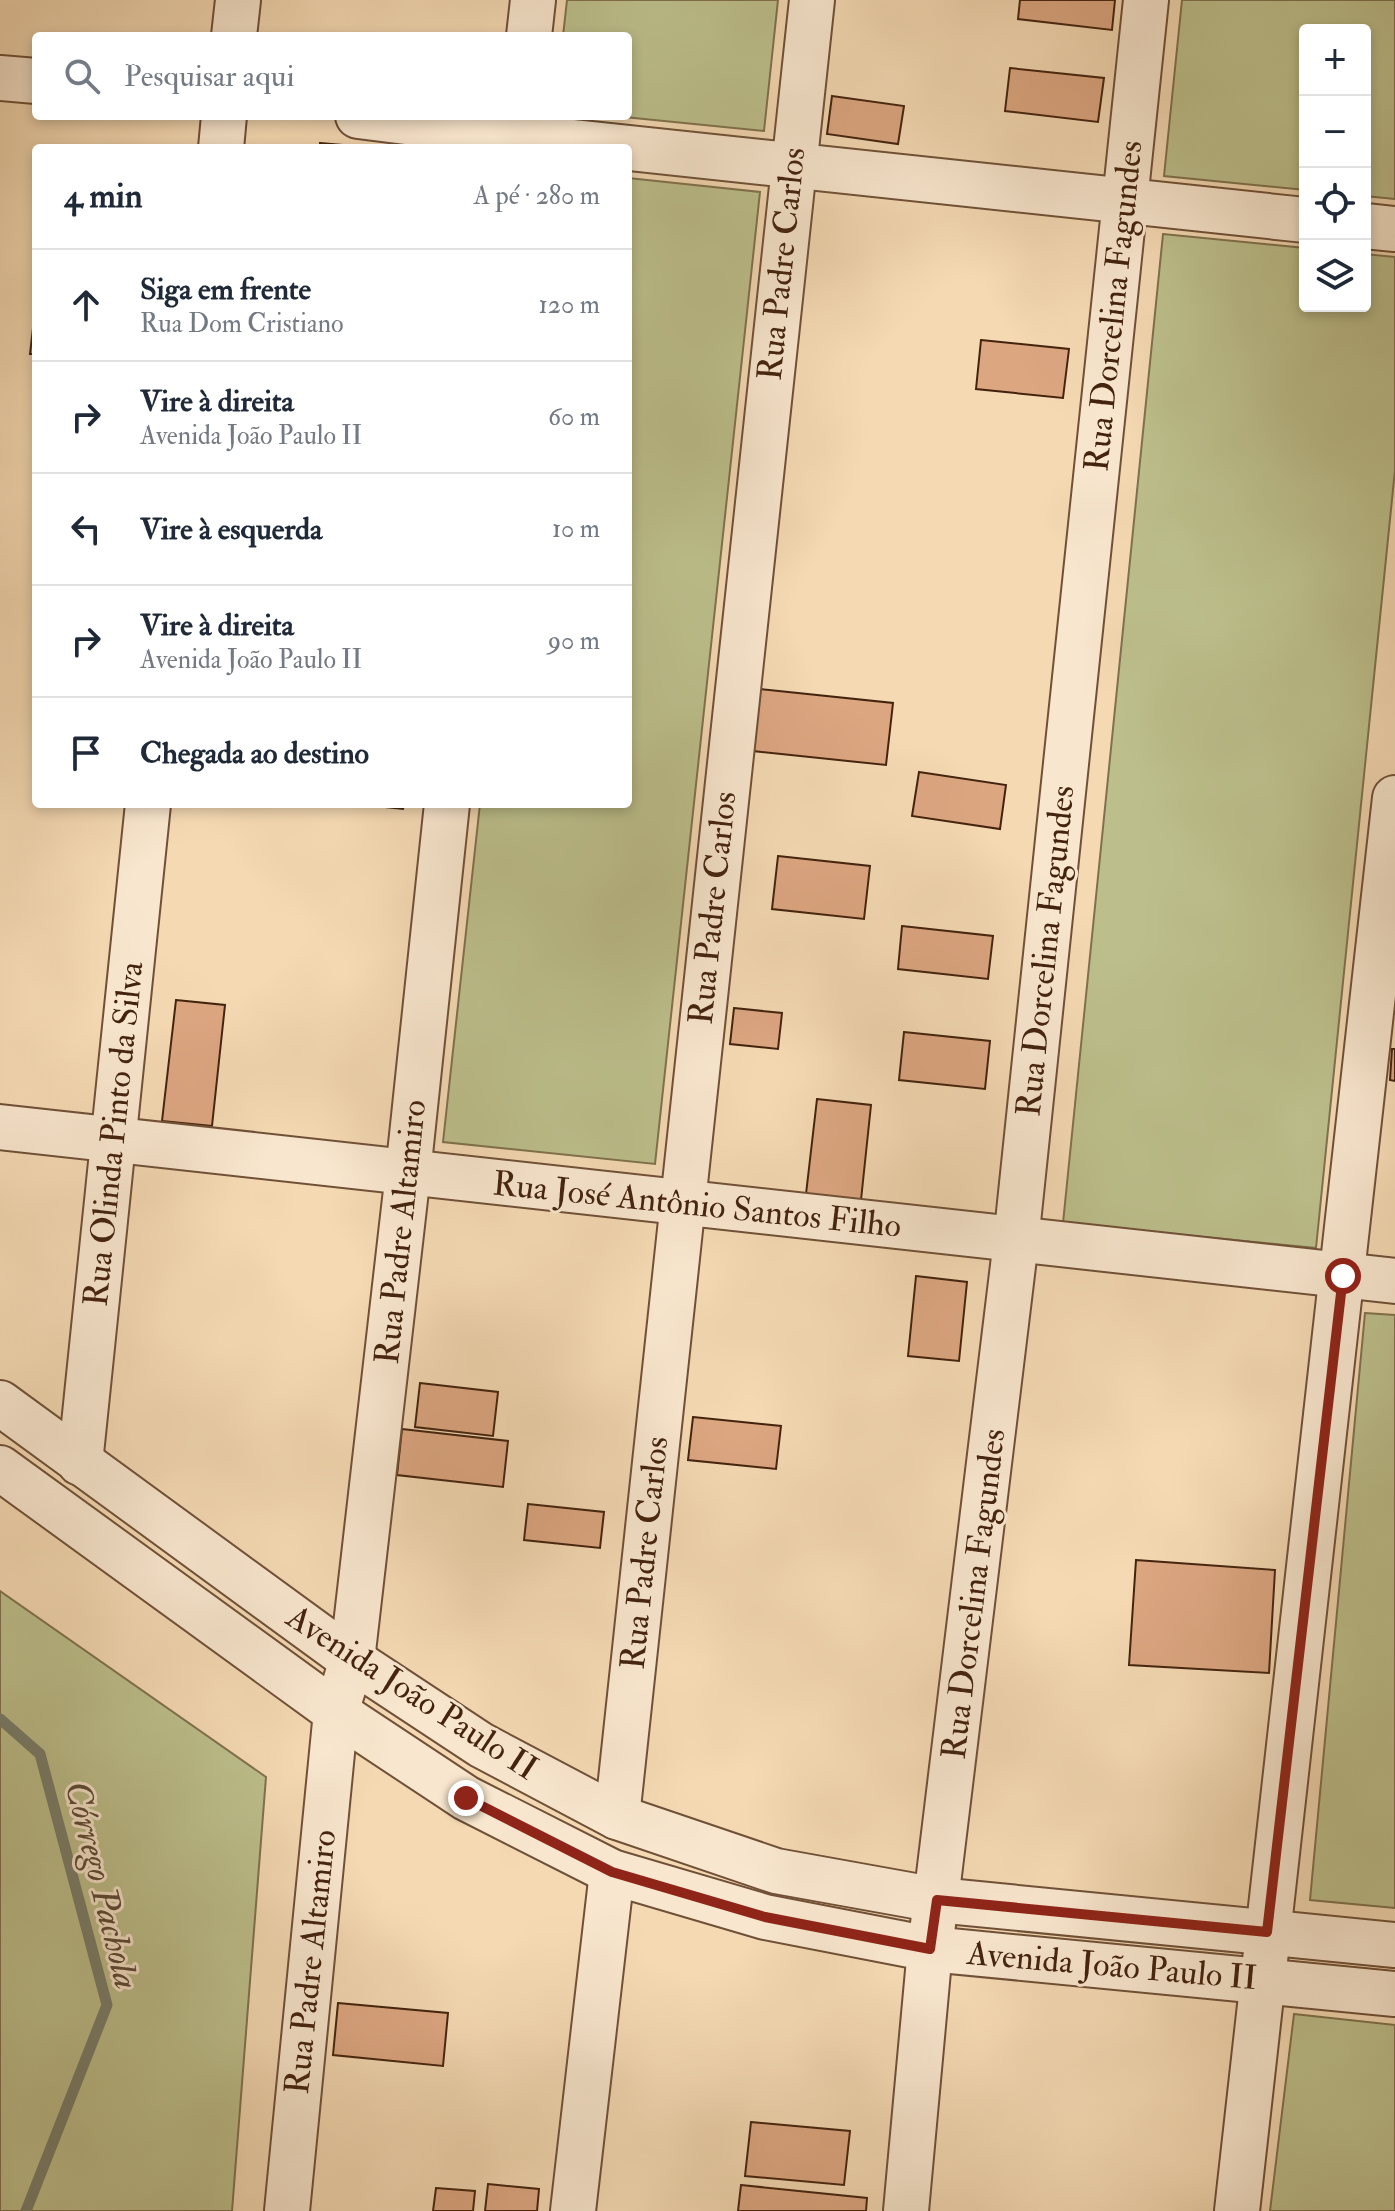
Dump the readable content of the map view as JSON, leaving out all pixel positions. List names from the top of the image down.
{
  "streets": {
    "street": [
      "Rua Padre Carlos",
      "Rua Dorcelina Fagundes",
      "Rua Olinda Pinto da Silva",
      "Rua José Antônio Santos Filho",
      "Rua Padre Altamiro",
      "Avenida João Paulo II"
    ]
  },
  "crossings": [
    ["Rua Padre Carlos", "Rua José Antônio Santos Filho"],
    ["Rua Padre Carlos", "Avenida João Paulo II"],
    ["Rua Dorcelina Fagundes", "Rua José Antônio Santos Filho"],
    ["Rua Dorcelina Fagundes", "Avenida João Paulo II"],
    ["Rua Olinda Pinto da Silva", "Rua José Antônio Santos Filho"],
    ["Rua Olinda Pinto da Silva", "Avenida João Paulo II"],
    ["Rua José Antônio Santos Filho", "Rua Padre Altamiro"],
    ["Rua Padre Altamiro", "Avenida João Paulo II"]
  ],
  "water": ["Córrego Pachola"],
  "page": {
    "map_buttons": ["+", "−"],
    "search": "Pesquisar aqui",
    "heading": ["4 min", "A pé · 280 m"],
    "list": [
      ["Siga em frente", "Rua Dom Cristiano", "120 m"],
      ["Vire à direita", "Avenida João Paulo II", "60 m"],
      ["Vire à esquerda", "10 m"],
      ["Vire à direita", "Avenida João Paulo II", "90 m"],
      "Chegada ao destino"
    ]
  }
}
